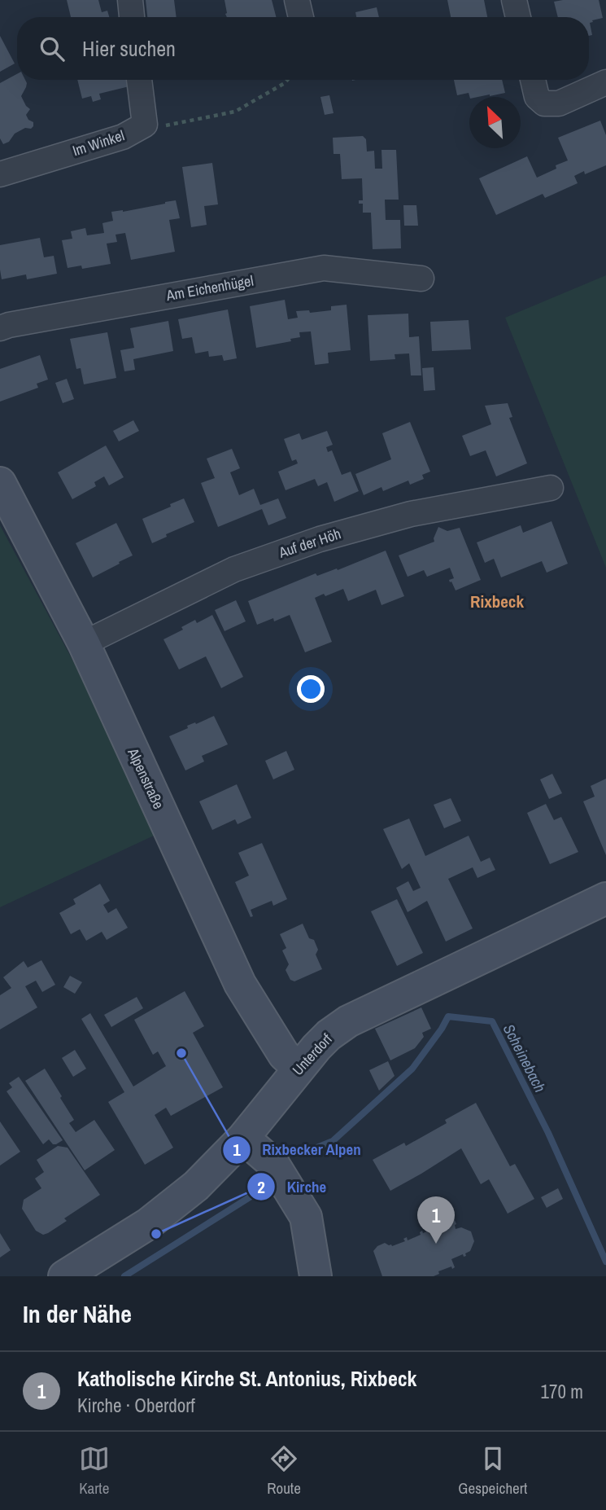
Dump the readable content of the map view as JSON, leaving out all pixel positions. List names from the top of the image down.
{
  "streets": {
    "street": [
      "Im Winkel",
      "Am Eichenhügel",
      "Auf der Höh",
      "Alpenstraße",
      "Unterdorf"
    ]
  },
  "crossings": [
    ["Auf der Höh", "Alpenstraße"],
    ["Alpenstraße", "Unterdorf"]
  ],
  "districts": ["Rixbeck"],
  "water": ["Scheinebach"],
  "places": ["Rixbecker Alpen", "Kirche"],
  "north": "top left",
  "page": {
    "search": "Hier suchen",
    "pins": "1",
    "heading": "In der Nähe",
    "list": [
      {
        "mark": "1",
        "name": "Katholische Kirche St. Antonius, Rixbeck",
        "note": "Kirche · Oberdorf",
        "value": "170 m"
      }
    ],
    "nav": ["Karte", "Route", "Gespeichert"]
  }
}
